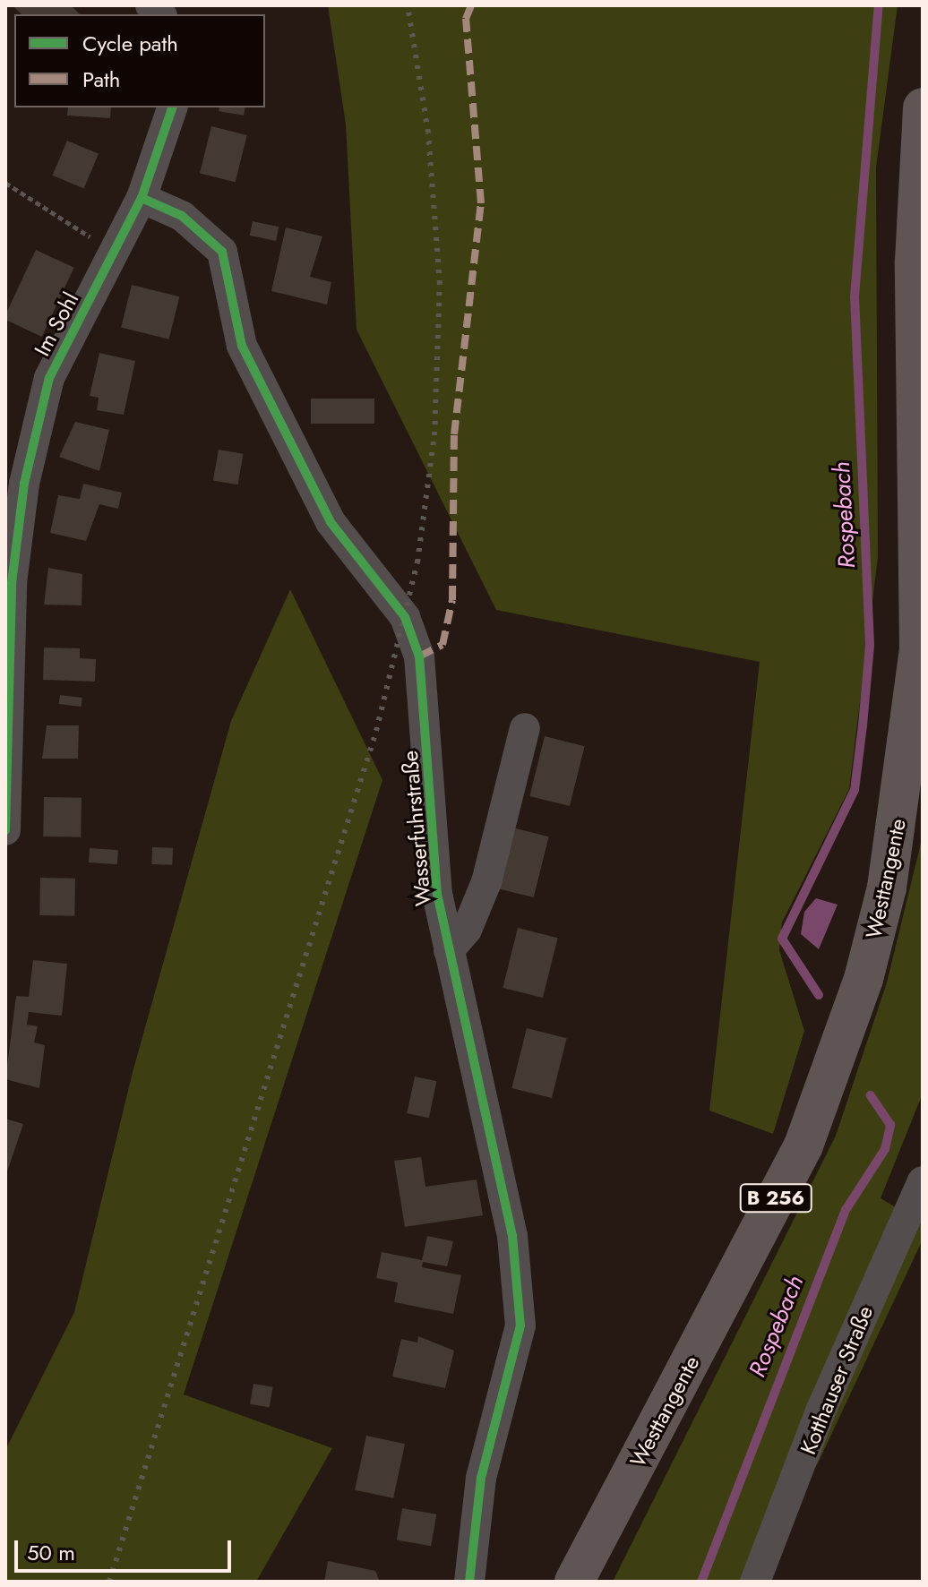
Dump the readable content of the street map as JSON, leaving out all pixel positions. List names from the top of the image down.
{
  "streets": {
    "main road": ["Westtangente", "B 256"],
    "street": ["Im Sohl", "Wasserfuhrstraße", "Kotthauser Straße"]
  },
  "crossings": [
    ["Im Sohl", "Wasserfuhrstraße"]
  ],
  "water": ["Rospebach"],
  "legend": ["Cycle path", "Path"],
  "scale_bar": "50 m"
}
